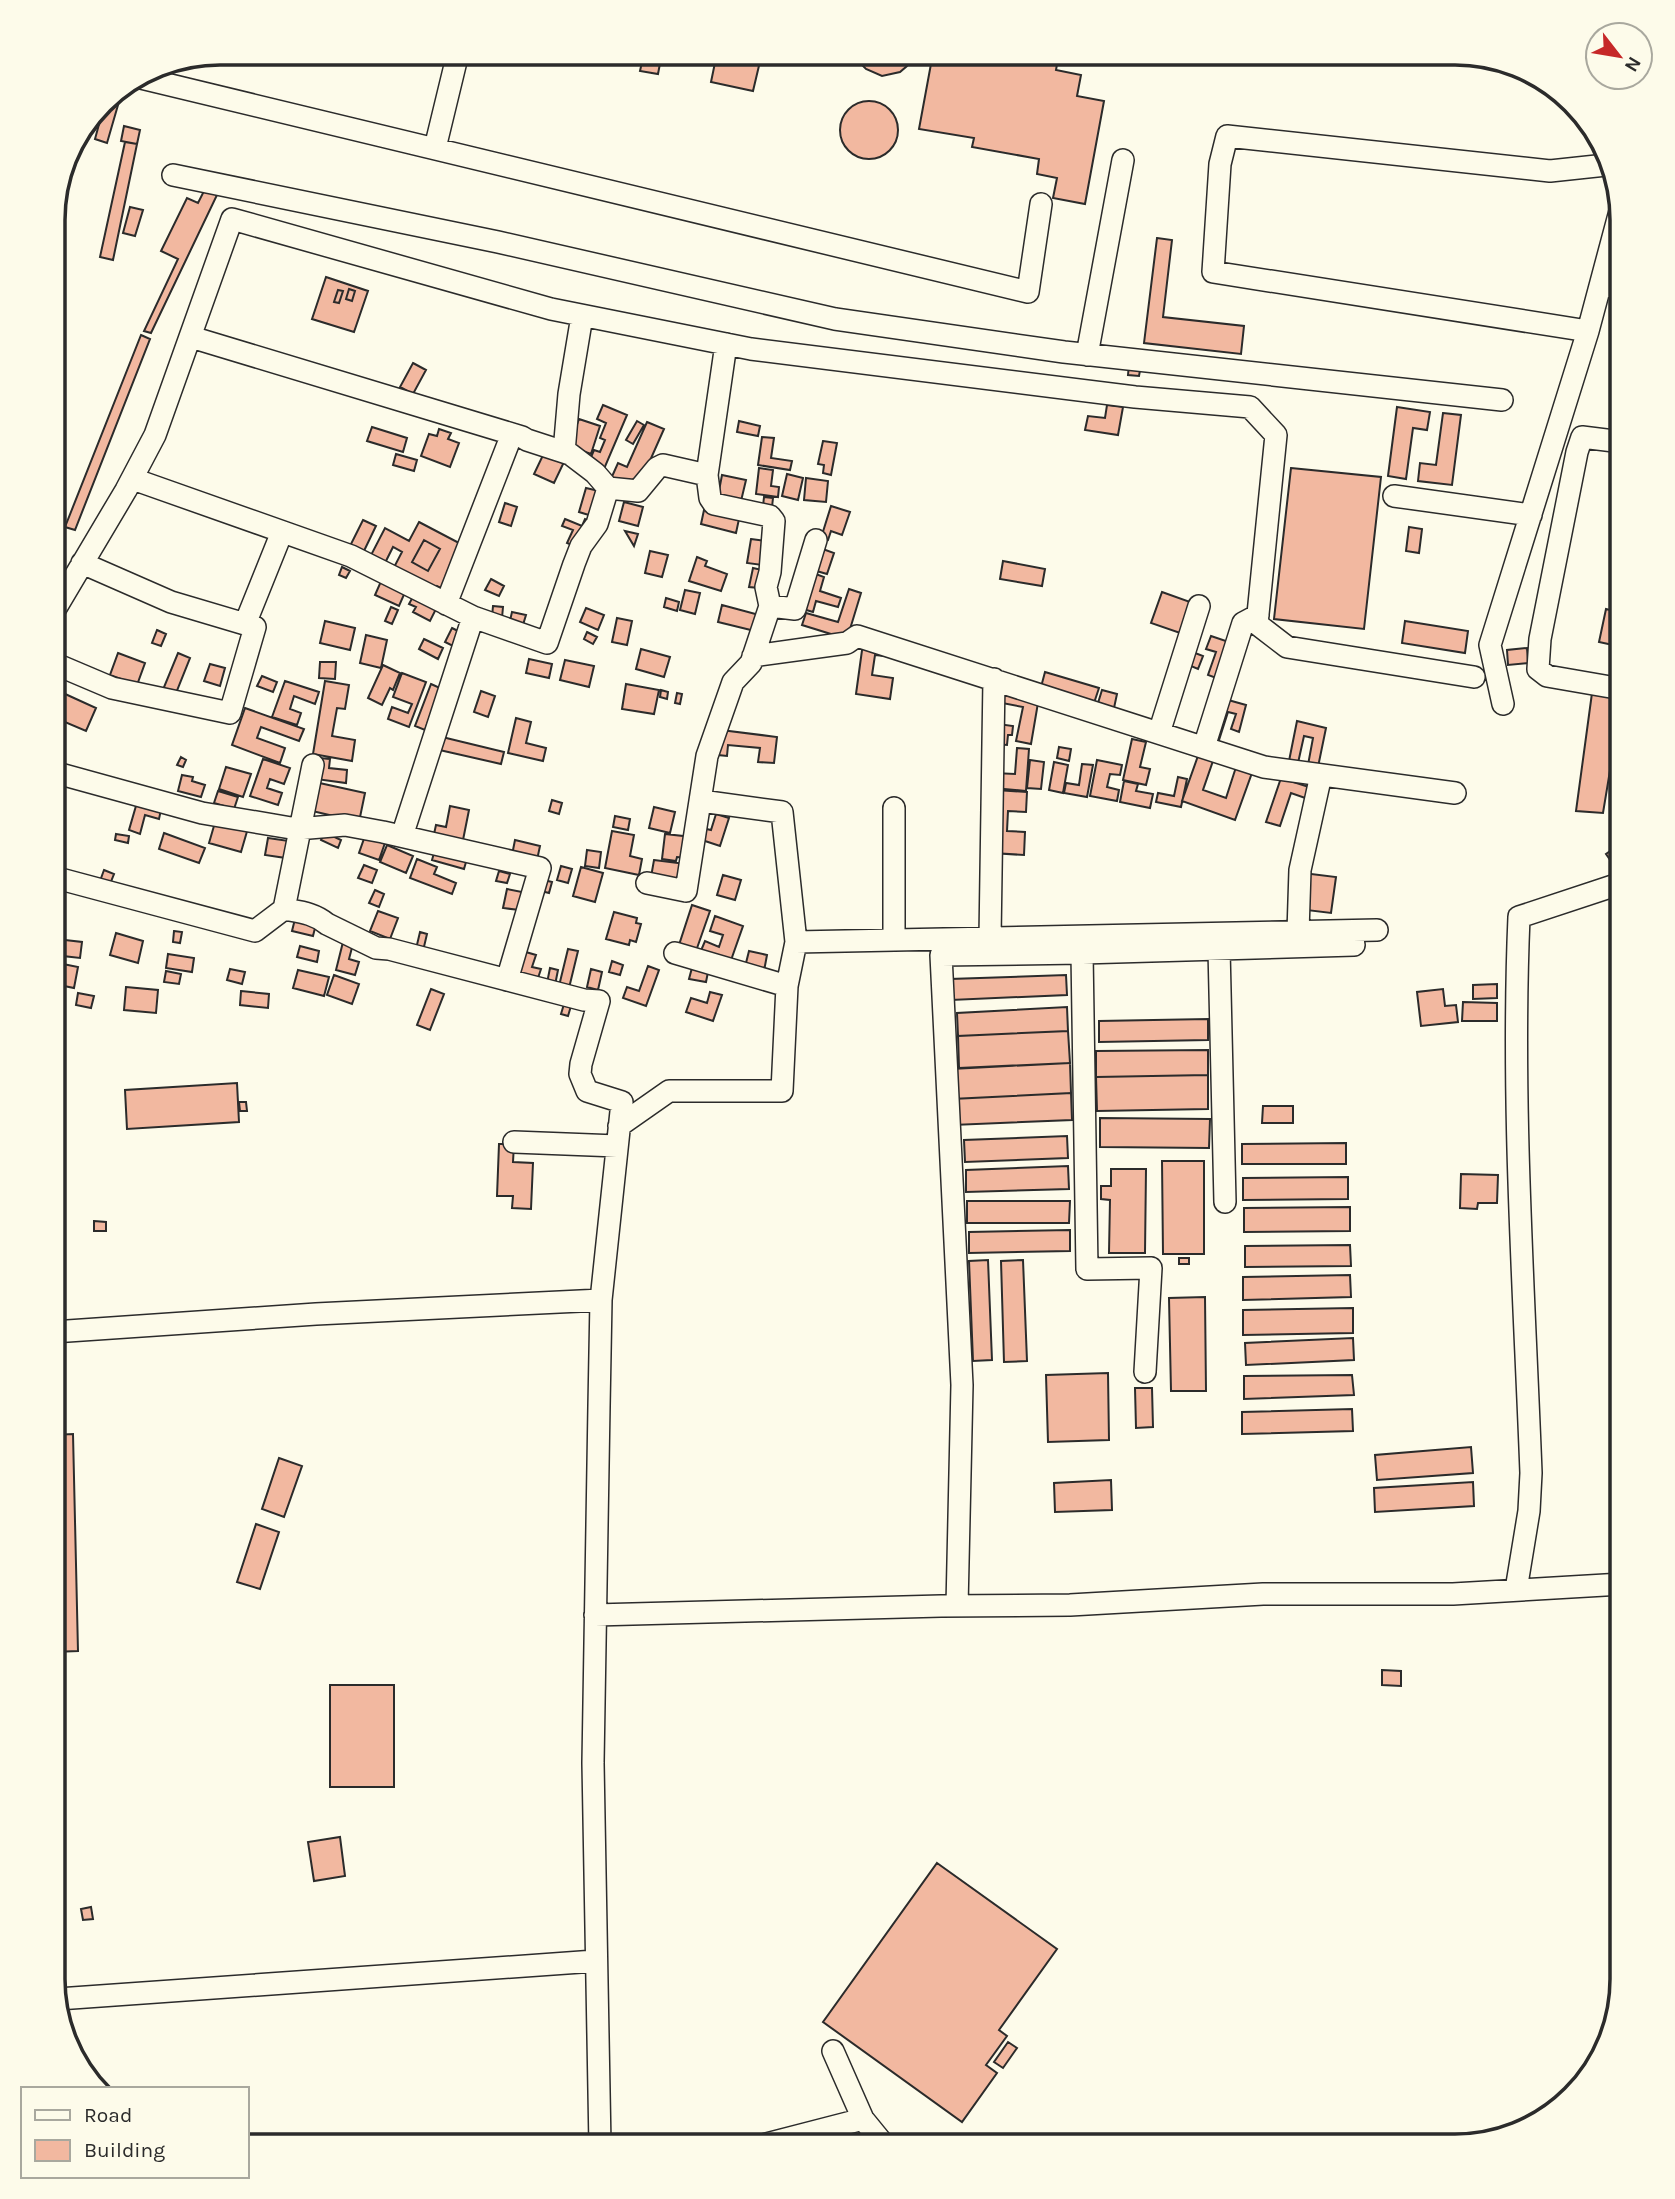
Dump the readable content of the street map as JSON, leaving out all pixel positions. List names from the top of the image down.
{
  "legend": ["Road", "Building"],
  "north": "bottom right"
}
